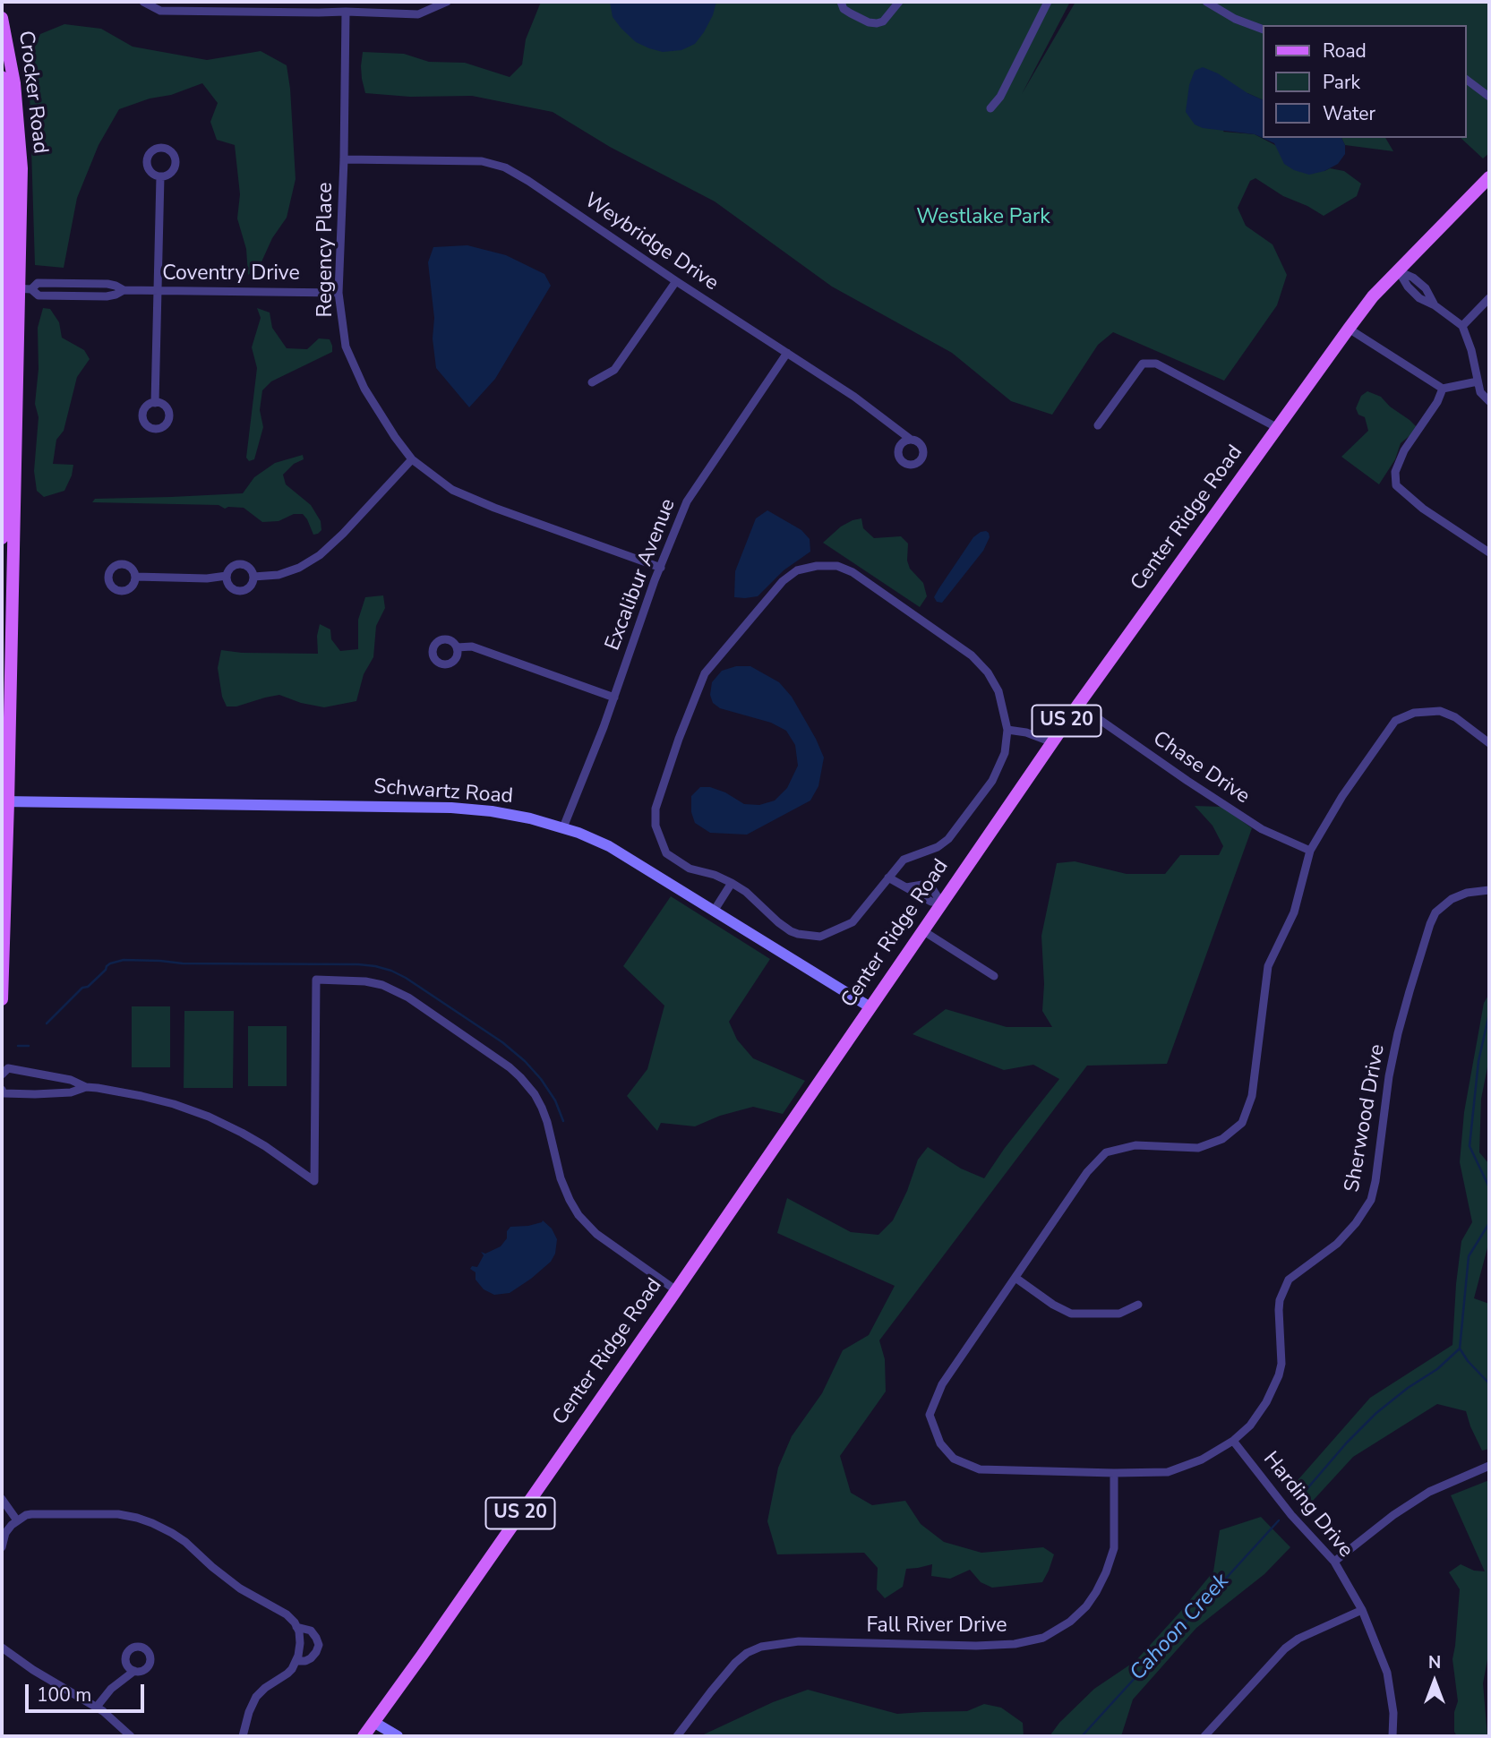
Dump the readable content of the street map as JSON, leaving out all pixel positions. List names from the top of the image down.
{
  "streets": {
    "main road": ["Crocker Road", "Center Ridge Road", "US 20"],
    "street": [
      "Weybridge Drive",
      "Regency Place",
      "Coventry Drive",
      "Excalibur Avenue",
      "Chase Drive",
      "Schwartz Road",
      "Sherwood Drive",
      "Harding Drive",
      "Fall River Drive"
    ]
  },
  "crossings": [
    ["Crocker Road", "Coventry Drive"],
    ["Crocker Road", "Schwartz Road"],
    ["Weybridge Drive", "Regency Place"],
    ["Weybridge Drive", "Excalibur Avenue"],
    ["Regency Place", "Coventry Drive"],
    ["Regency Place", "Excalibur Avenue"],
    ["Center Ridge Road", "Chase Drive"],
    ["Center Ridge Road", "Schwartz Road"],
    ["Excalibur Avenue", "Schwartz Road"],
    ["Chase Drive", "Sherwood Drive"],
    ["Sherwood Drive", "Harding Drive"],
    ["Sherwood Drive", "Fall River Drive"]
  ],
  "water": ["Cahoon Creek"],
  "parks": ["Westlake Park"],
  "legend": ["Road", "Park", "Water"],
  "scale_bar": "100 m",
  "north": "top"
}
